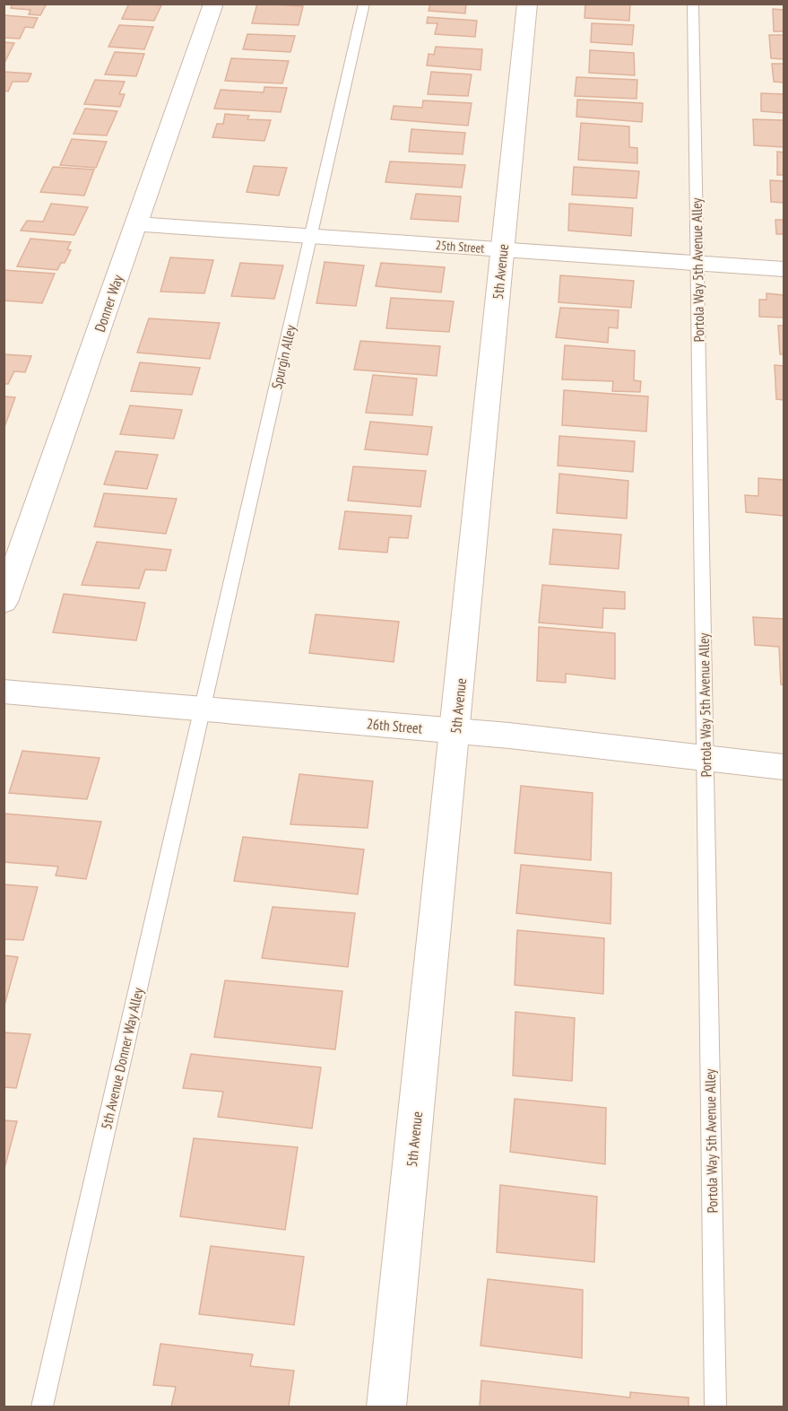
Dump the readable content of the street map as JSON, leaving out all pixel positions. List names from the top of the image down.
{
  "streets": {
    "street": [
      "25th Street",
      "5th Avenue",
      "Donner Way",
      "26th Street"
    ],
    "lane": ["Portola Way 5th Avenue Alley", "Spurgin Alley", "5th Avenue Donner Way Alley"]
  },
  "crossings": [
    ["25th Street", "Portola Way 5th Avenue Alley"],
    ["25th Street", "5th Avenue"],
    ["25th Street", "Donner Way"],
    ["25th Street", "Spurgin Alley"],
    ["Portola Way 5th Avenue Alley", "26th Street"],
    ["5th Avenue", "26th Street"],
    ["Spurgin Alley", "26th Street"],
    ["Spurgin Alley", "5th Avenue Donner Way Alley"],
    ["26th Street", "5th Avenue Donner Way Alley"]
  ]
}
